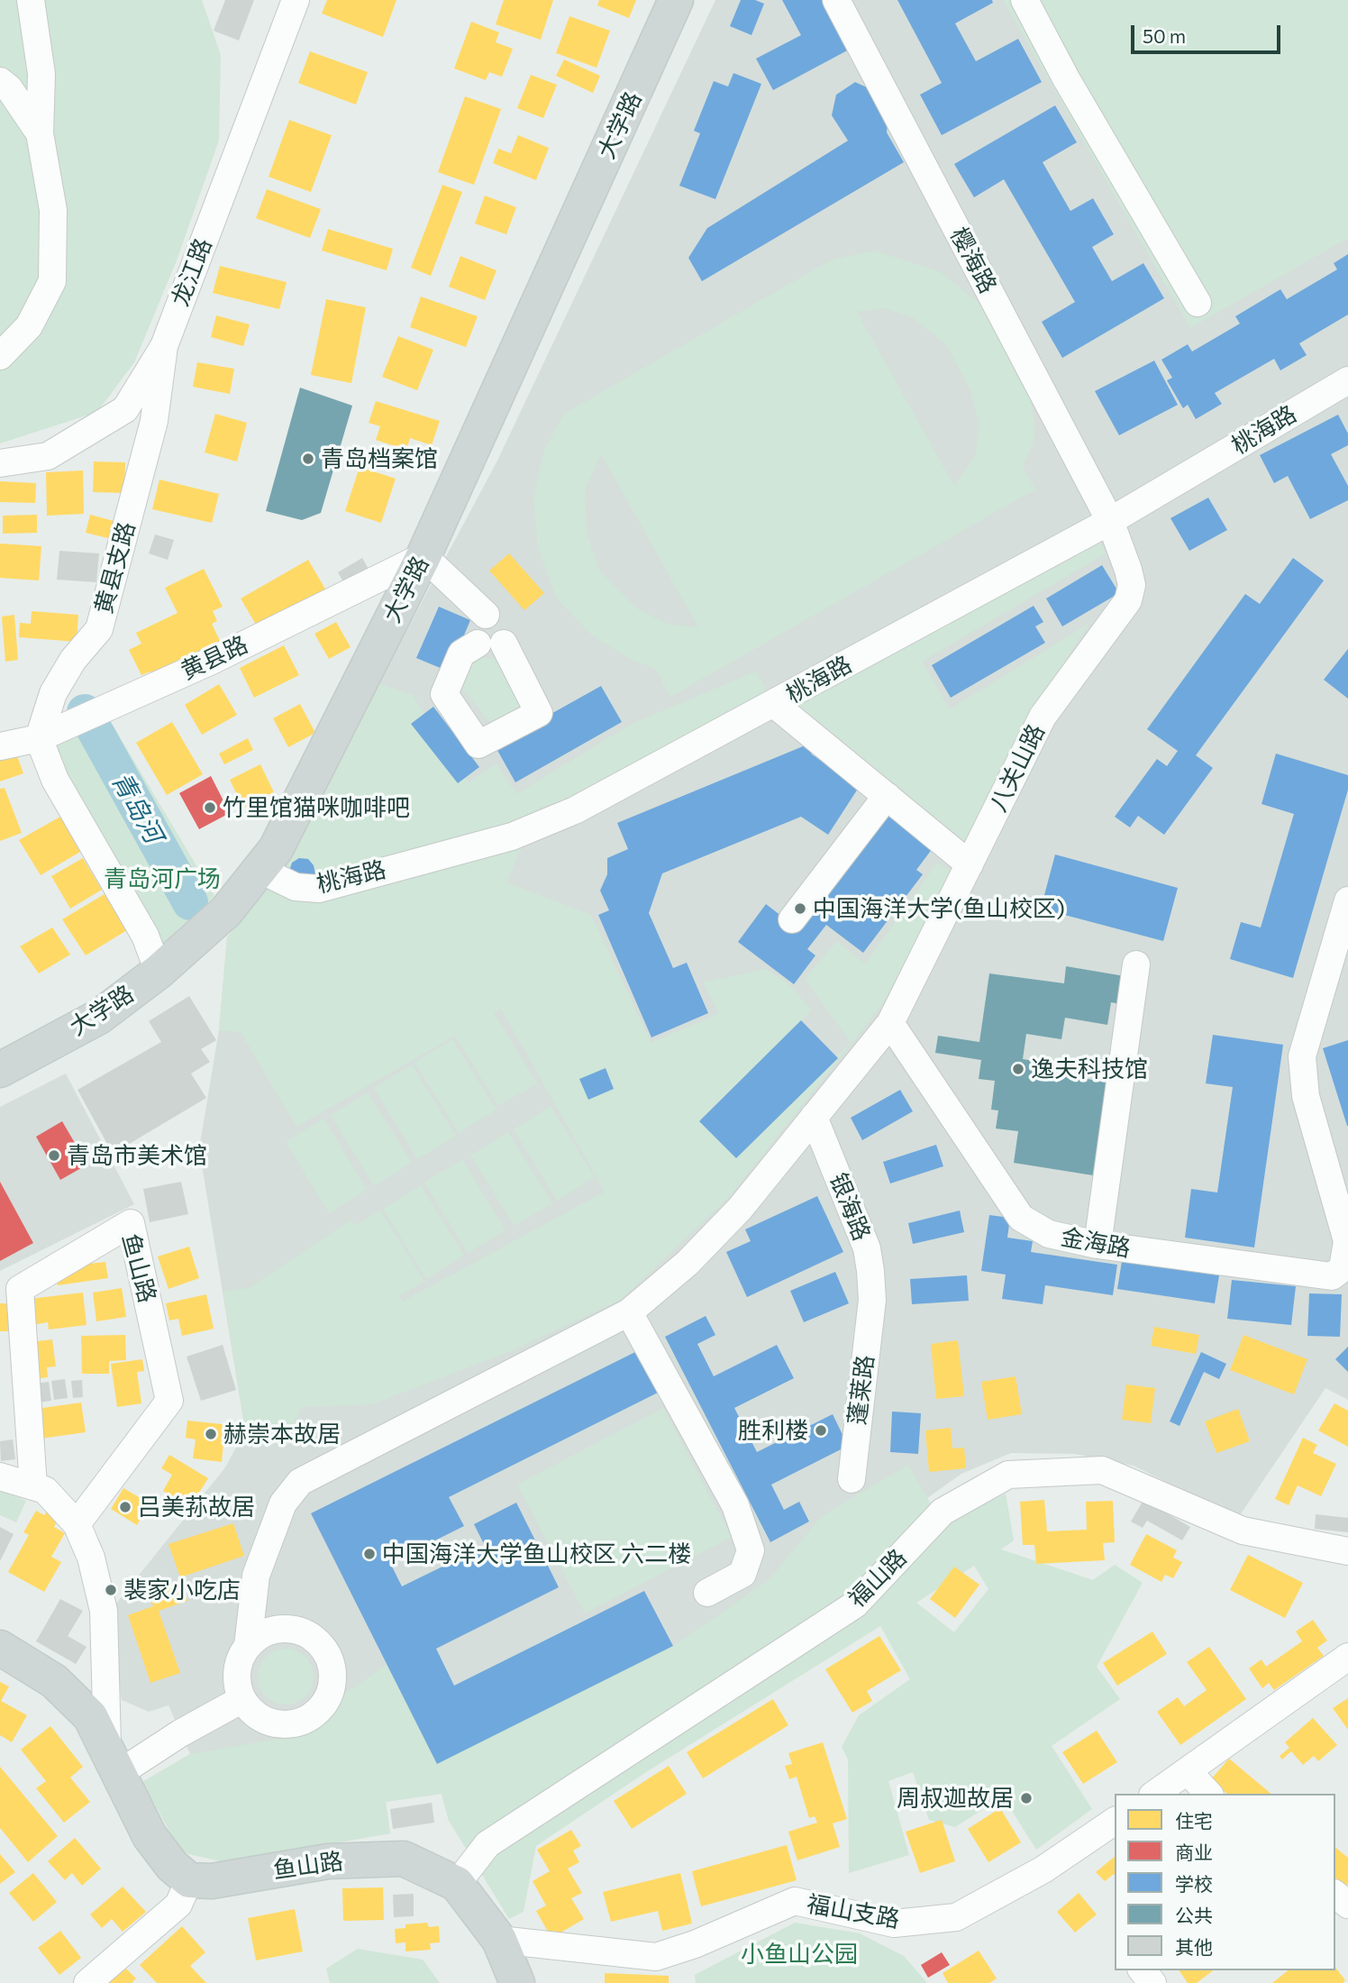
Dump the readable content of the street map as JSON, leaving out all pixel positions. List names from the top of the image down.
{
  "streets": {
    "main road": ["大学路", "鱼山路"],
    "street": [
      "樱海路",
      "龙江路",
      "桃海路",
      "黄县支路",
      "黄县路",
      "八关山路",
      "银海路",
      "金海路",
      "蓬莱路",
      "福山路",
      "福山支路"
    ]
  },
  "crossings": [
    ["大学路", "桃海路"],
    ["大学路", "黄县路"],
    ["樱海路", "桃海路"],
    ["樱海路", "八关山路"],
    ["龙江路", "黄县支路"],
    ["桃海路", "八关山路"],
    ["黄县支路", "黄县路"],
    ["八关山路", "银海路"],
    ["八关山路", "金海路"],
    ["银海路", "蓬莱路"],
    ["鱼山路", "福山路"],
    ["鱼山路", "福山支路"]
  ],
  "water": ["青岛河"],
  "parks": ["青岛河广场", "小鱼山公园"],
  "places": [
    "青岛档案馆",
    "竹里馆猫咪咖啡吧",
    "中国海洋大学(鱼山校区)",
    "逸夫科技馆",
    "青岛市美术馆",
    "胜利楼",
    "赫崇本故居",
    "吕美荪故居",
    "中国海洋大学鱼山校区 六二楼",
    "裴家小吃店",
    "周叔迦故居"
  ],
  "legend": [
    "住宅",
    "商业",
    "学校",
    "公共",
    "其他"
  ],
  "scale_bar": "50 m"
}
